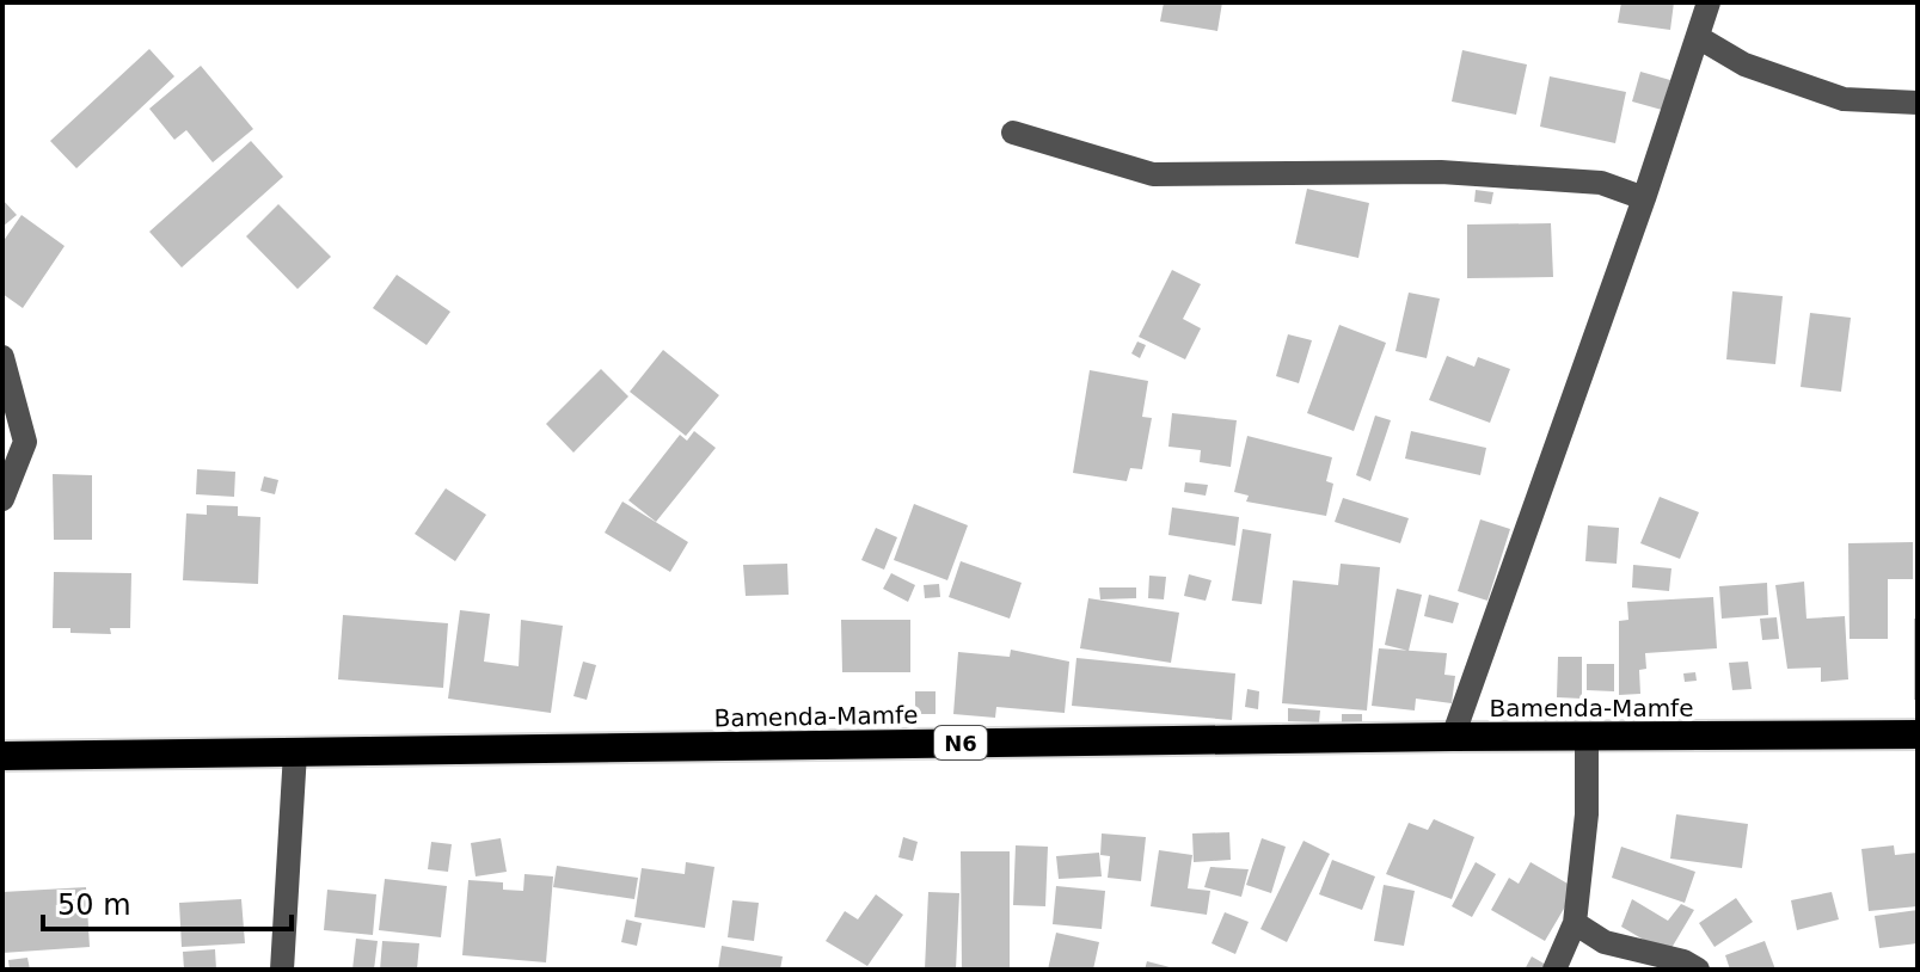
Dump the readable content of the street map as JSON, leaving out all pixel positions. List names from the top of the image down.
{
  "streets": {
    "highway": ["Bamenda-Mamfe", "N6"]
  },
  "scale_bar": "50 m"
}
